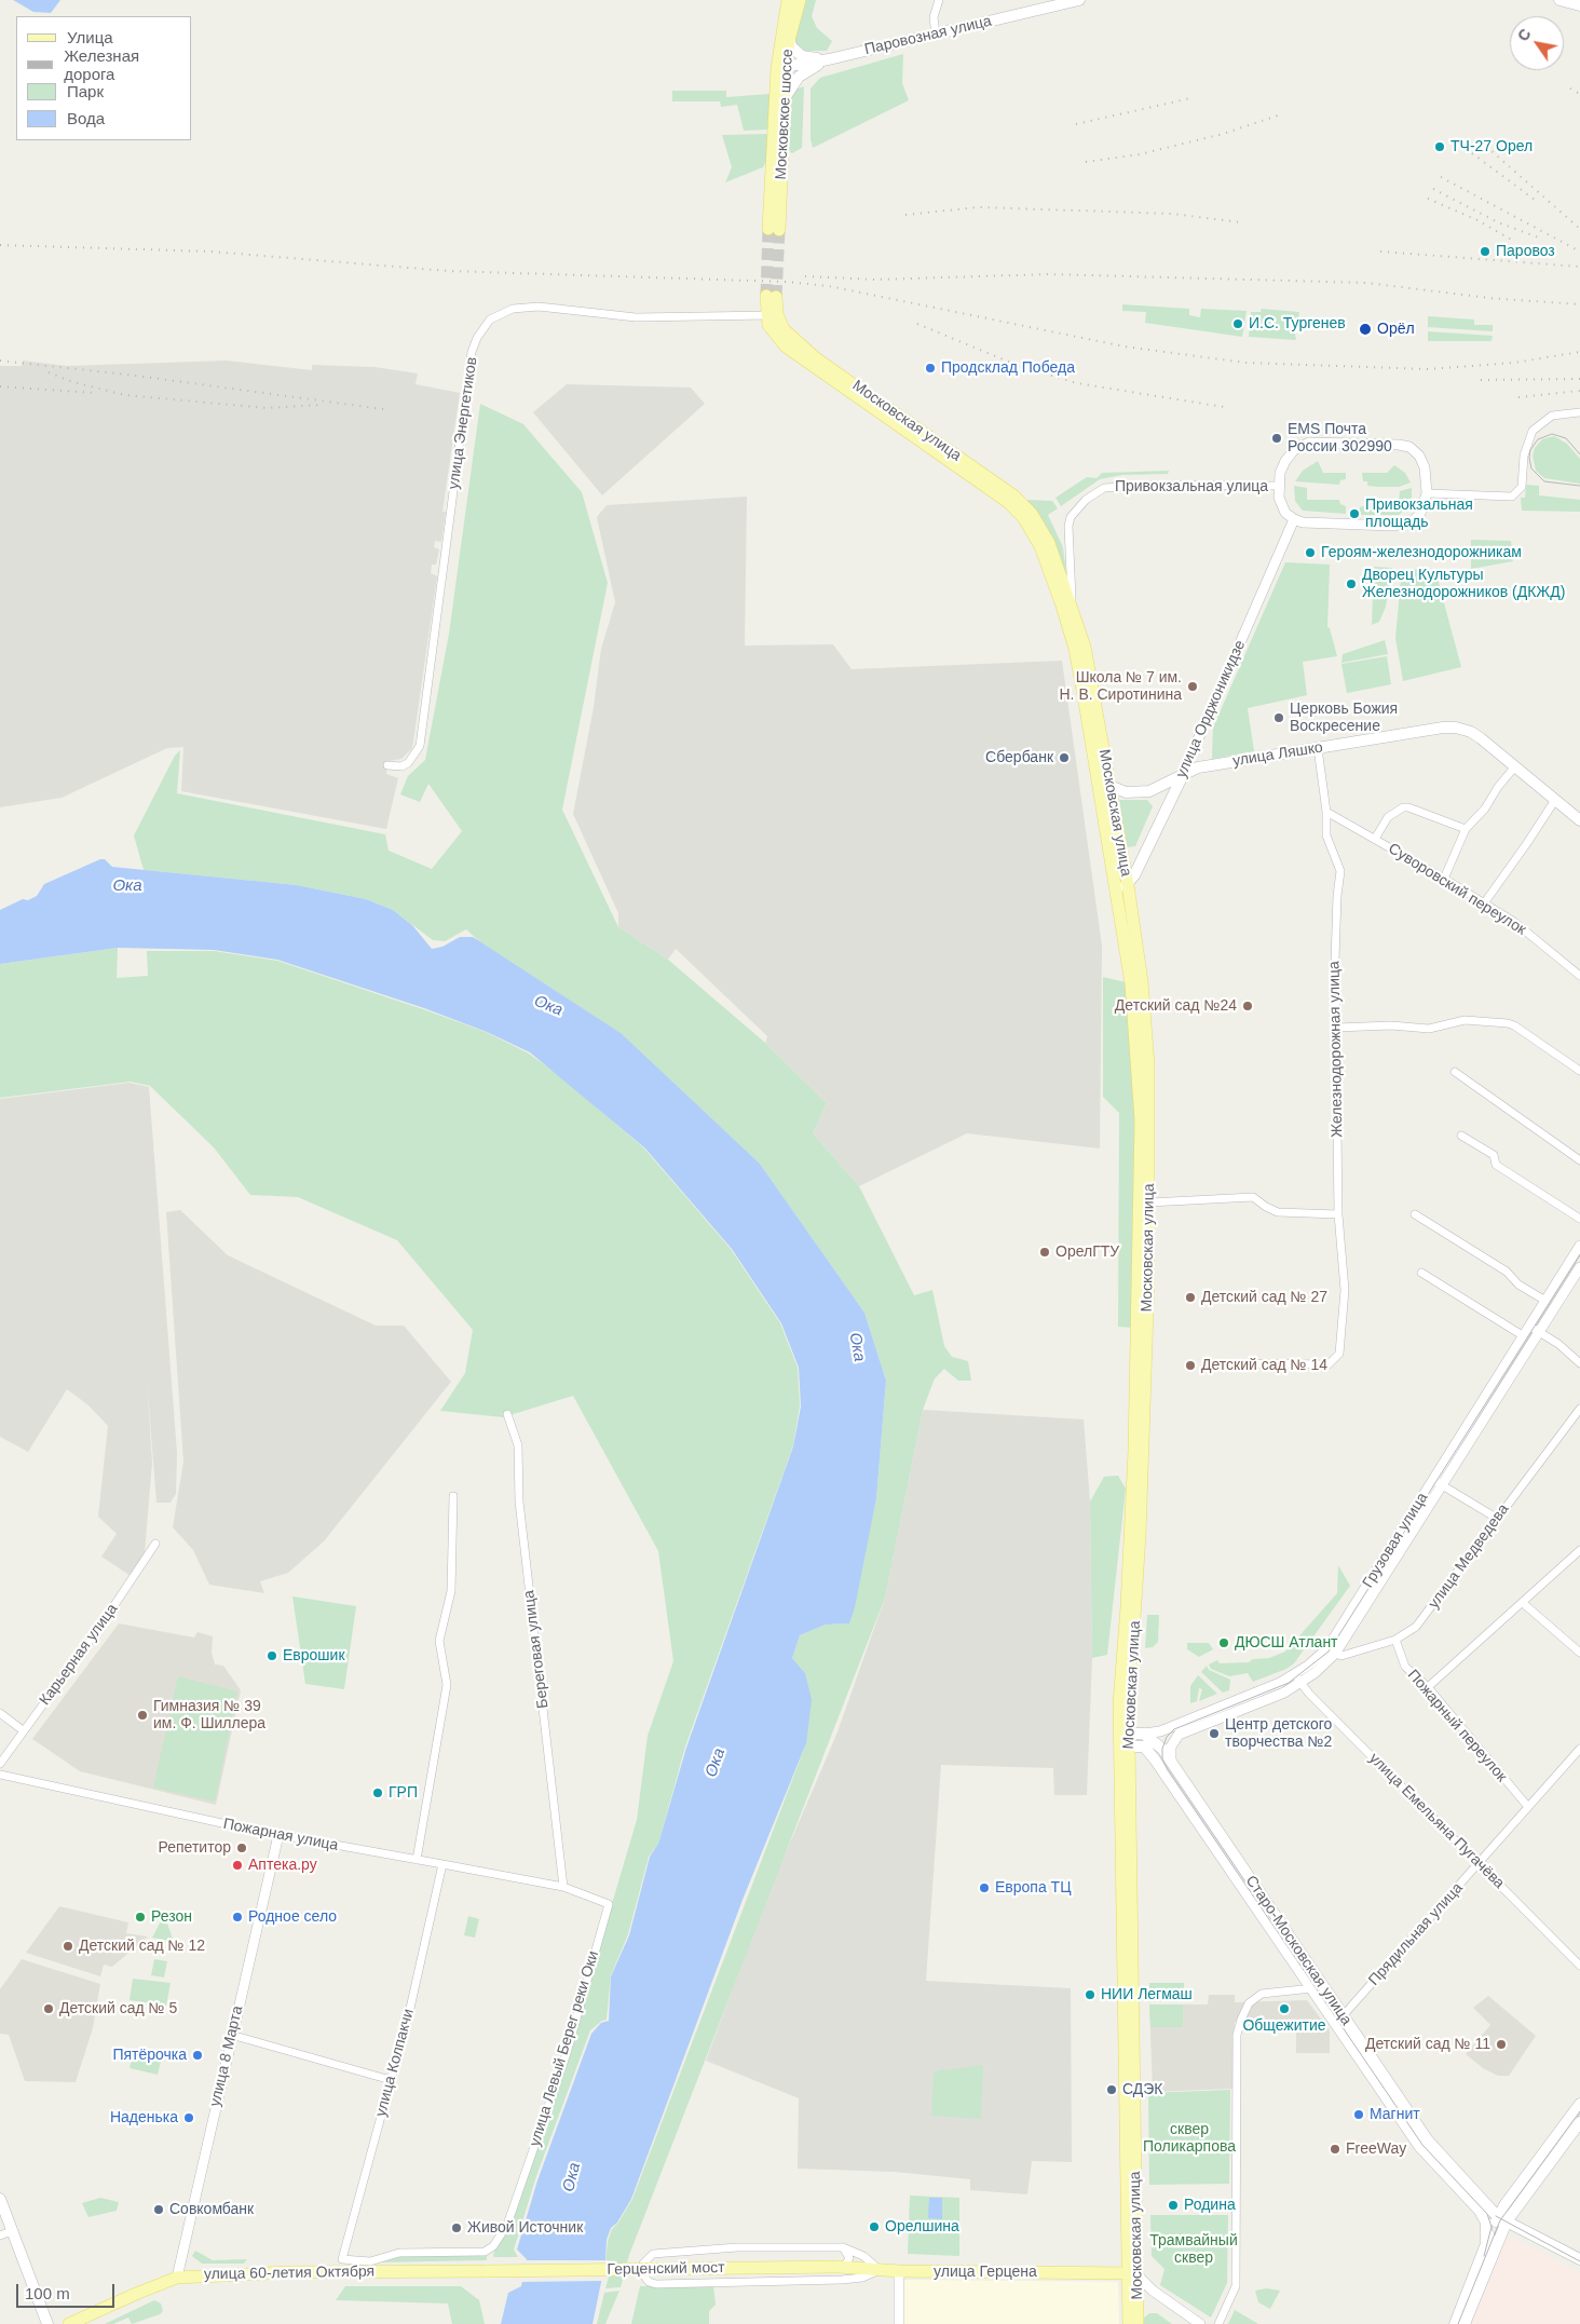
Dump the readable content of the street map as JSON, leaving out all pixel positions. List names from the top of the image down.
{
  "streets": {
    "main road": [
      "Паровозная улица",
      "Московское шоссе",
      "Московская улица",
      "улица Орджоникидзе",
      "улица Ляшко",
      "Грузовая улица",
      "Старо-Московская улица",
      "Герценский мост",
      "улица Герцена",
      "улица 60-летия Октября"
    ],
    "street": [
      "улица Энергетиков",
      "Привокзальная улица",
      "Суворовский переулок",
      "Железнодорожная улица",
      "улица Медведева",
      "Береговая улица",
      "Карьерная улица",
      "Пожарный переулок",
      "улица Емельяна Пугачёва",
      "Пожарная улица",
      "Прядильная улица",
      "улица Левый Берег реки Оки",
      "улица 8 Марта",
      "улица Колпакчи"
    ]
  },
  "crossings": [
    ["Паровозная улица", "Московское шоссе"],
    ["Московская улица", "улица Энергетиков"],
    ["Московская улица", "Привокзальная улица"],
    ["Московская улица", "улица Орджоникидзе"],
    ["Московская улица", "улица Ляшко"],
    ["Московская улица", "Грузовая улица"],
    ["Московская улица", "улица Герцена"],
    ["Привокзальная улица", "улица Орджоникидзе"],
    ["улица Орджоникидзе", "улица Ляшко"],
    ["улица Ляшко", "Железнодорожная улица"],
    ["Суворовский переулок", "Железнодорожная улица"],
    ["Грузовая улица", "улица Медведева"],
    ["Грузовая улица", "улица Емельяна Пугачёва"],
    ["Грузовая улица", "Старо-Московская улица"],
    ["улица Медведева", "Пожарный переулок"],
    ["Береговая улица", "Пожарная улица"],
    ["Береговая улица", "улица Левый Берег реки Оки"],
    ["Пожарный переулок", "Прядильная улица"],
    ["улица Емельяна Пугачёва", "Прядильная улица"],
    ["Пожарная улица", "улица Левый Берег реки Оки"],
    ["Пожарная улица", "улица 8 Марта"],
    ["Пожарная улица", "улица Колпакчи"],
    ["Прядильная улица", "Старо-Московская улица"],
    ["улица Левый Берег реки Оки", "улица Колпакчи"],
    ["улица 8 Марта", "улица 60-летия Октября"],
    ["Герценский мост", "улица Герцена"],
    ["Герценский мост", "улица 60-летия Октября"]
  ],
  "water": ["Ока"],
  "parks": ["сквер Поликарпова", "Трамвайный сквер"],
  "places": [
    "ТЧ-27 Орел",
    "Паровоз",
    "И.С. Тургенев",
    "Орёл",
    "Продсклад Победа",
    "EMS Почта России 302990",
    "Привокзальная площадь",
    "Героям-железнодорожникам",
    "Дворец Культуры Железнодорожников (ДКЖД)",
    "Школа № 7 им. Н. В. Сиротинина",
    "Церковь Божия Воскресение",
    "Сбербанк",
    "Детский сад №24",
    "ОрелГТУ",
    "Детский сад № 27",
    "Детский сад № 14",
    "ДЮСШ Атлант",
    "Еврошик",
    "Гимназия № 39 им. Ф. Шиллера",
    "Центр детского творчества №2",
    "ГРП",
    "Репетитор",
    "Аптека.ру",
    "Европа ТЦ",
    "Резон",
    "Родное село",
    "Детский сад № 12",
    "НИИ Легмаш",
    "Детский сад № 5",
    "Общежитие",
    "Детский сад № 11",
    "Пятёрочка",
    "СДЭК",
    "Магнит",
    "Наденька",
    "FreeWay",
    "Родина",
    "Совкомбанк",
    "Орелшина",
    "Живой Источник"
  ],
  "legend": [
    "Улица",
    "Железная дорога",
    "Парк",
    "Вода"
  ],
  "scale_bar": "100 m",
  "north": "top left"
}
